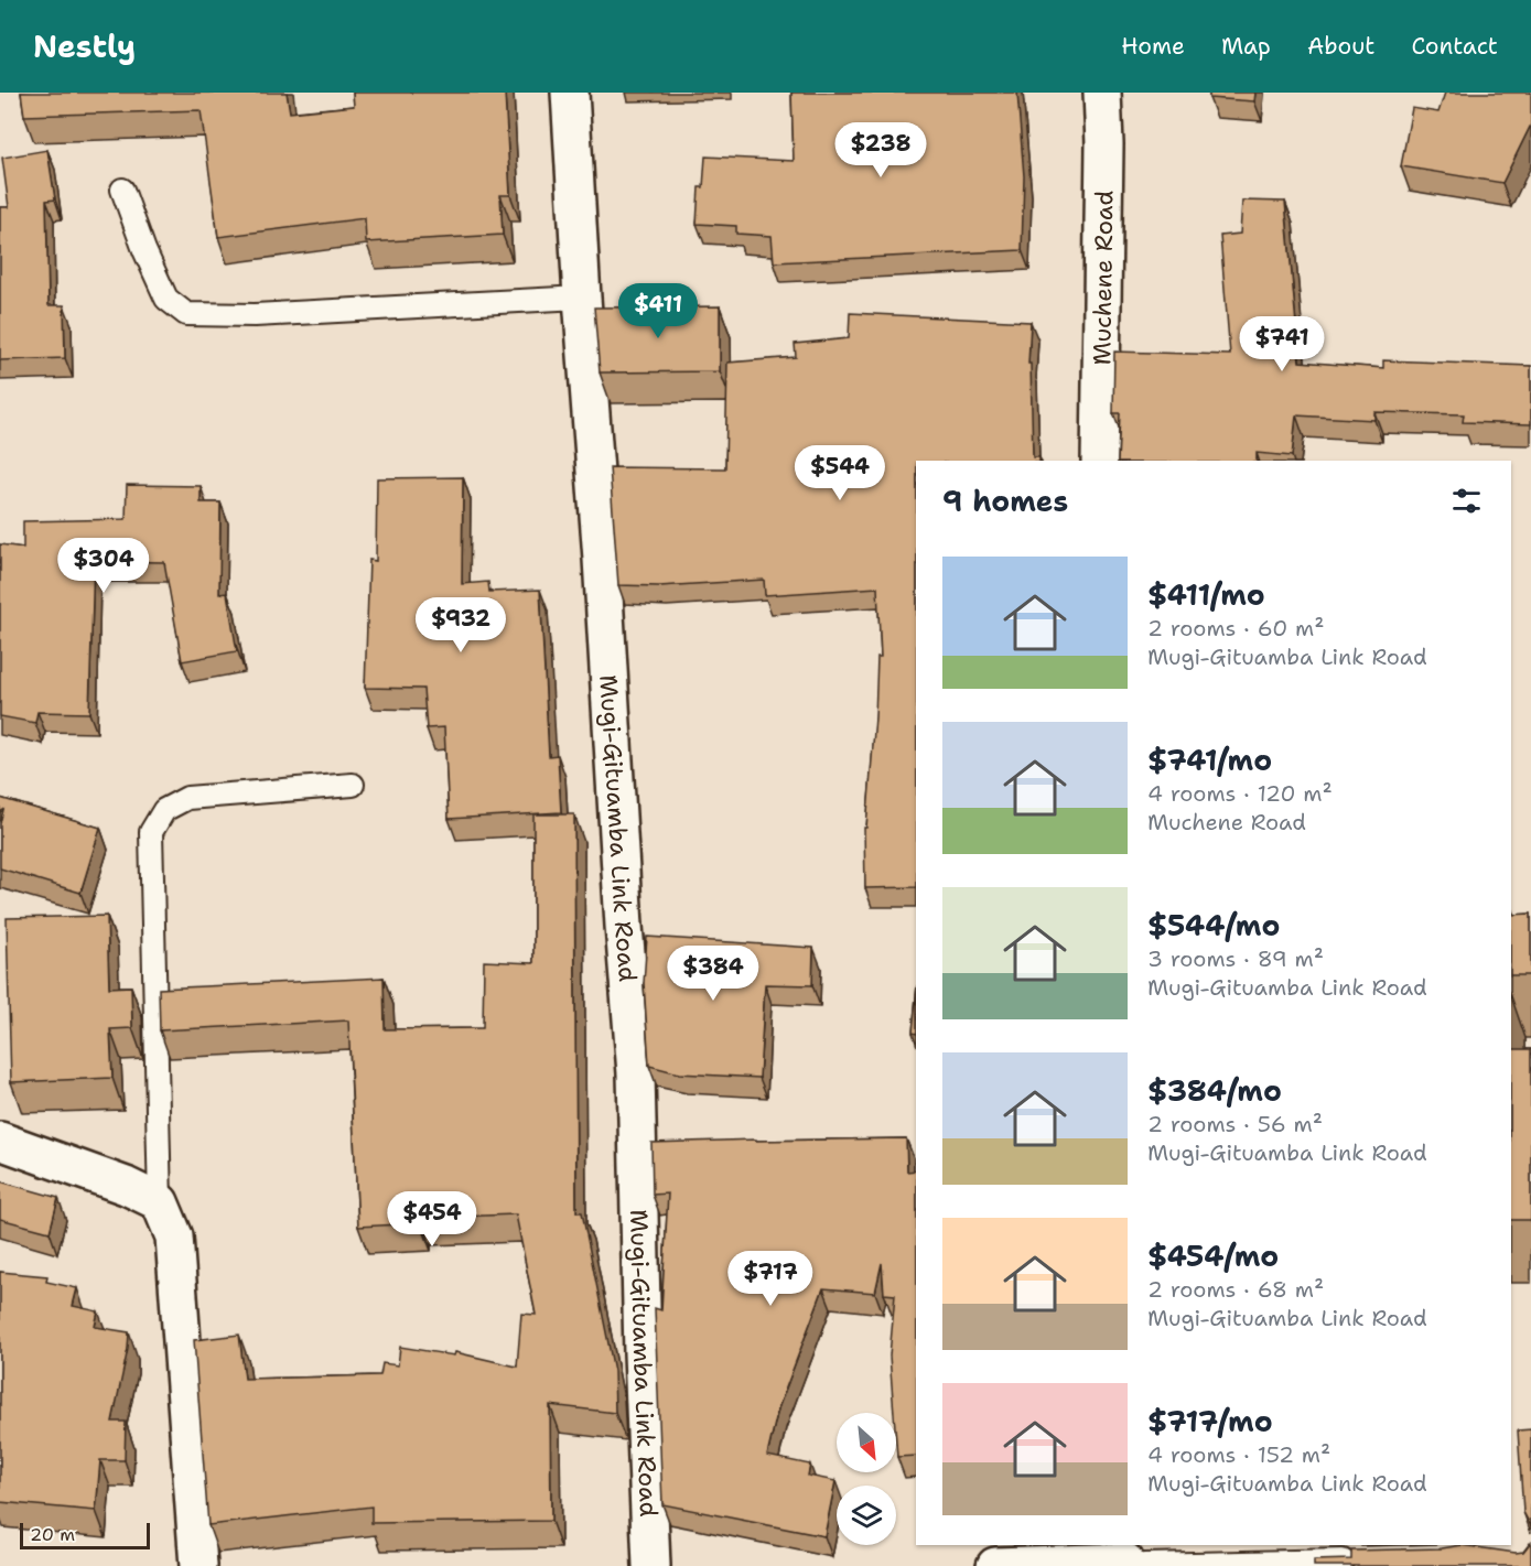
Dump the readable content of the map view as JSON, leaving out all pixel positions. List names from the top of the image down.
{
  "streets": {
    "street": ["Muchene Road", "Mugi-Gituamba Link Road"]
  },
  "scale_bar": "20 m",
  "north": "bottom right",
  "page": {
    "header": "Nestly",
    "nav": [
      "Home",
      "Map",
      "About",
      "Contact"
    ],
    "price": [
      "$238",
      "$411",
      "$741",
      "$544",
      "$304",
      "$932",
      "$384",
      "$454",
      "$717"
    ],
    "heading": "9 homes",
    "list": [
      {
        "name": "$411/mo",
        "note": "2 rooms · 60 m² · Mugi-Gituamba Link Road"
      },
      {
        "name": "$741/mo",
        "note": "4 rooms · 120 m² · Muchene Road"
      },
      {
        "name": "$544/mo",
        "note": "3 rooms · 89 m² · Mugi-Gituamba Link Road"
      },
      {
        "name": "$384/mo",
        "note": "2 rooms · 56 m² · Mugi-Gituamba Link Road"
      },
      {
        "name": "$454/mo",
        "note": "2 rooms · 68 m² · Mugi-Gituamba Link Road"
      },
      {
        "name": "$717/mo",
        "note": "4 rooms · 152 m² · Mugi-Gituamba Link Road"
      }
    ],
    "scale": "20 m"
  }
}
